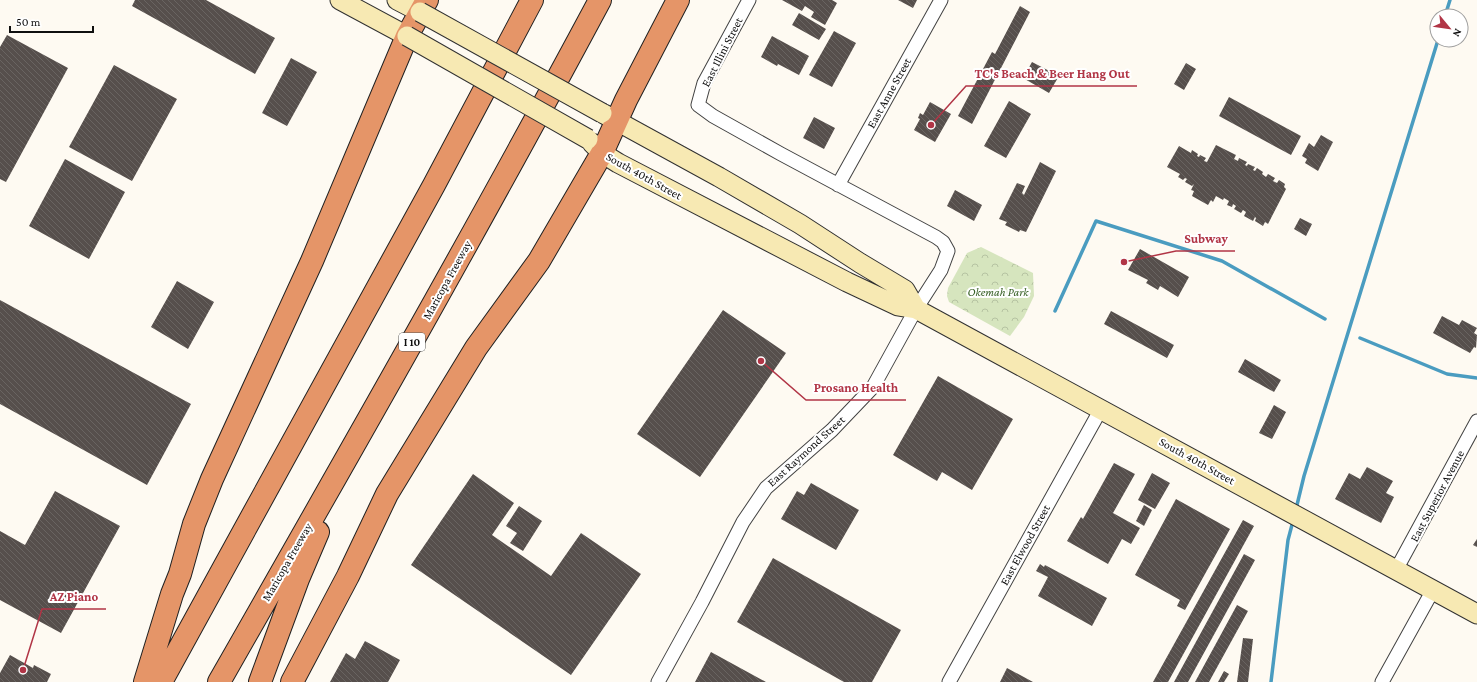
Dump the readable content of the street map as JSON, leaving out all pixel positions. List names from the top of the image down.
{
  "streets": {
    "highway": ["Maricopa Freeway", "I 10"],
    "main road": ["South 40th Street"],
    "street": [
      "East Illini Street",
      "East Anne Street",
      "East Raymond Street",
      "East Superior Avenue",
      "East Elwood Street"
    ]
  },
  "crossings": [
    ["East Illini Street", "East Anne Street"],
    ["South 40th Street", "East Raymond Street"],
    ["South 40th Street", "East Superior Avenue"],
    ["South 40th Street", "East Elwood Street"]
  ],
  "parks": ["Okemah Park"],
  "places": [
    "TC's Beach & Beer Hang Out",
    "Subway",
    "Prosano Health",
    "AZ Piano"
  ],
  "scale_bar": "50 m",
  "north": "bottom right"
}
